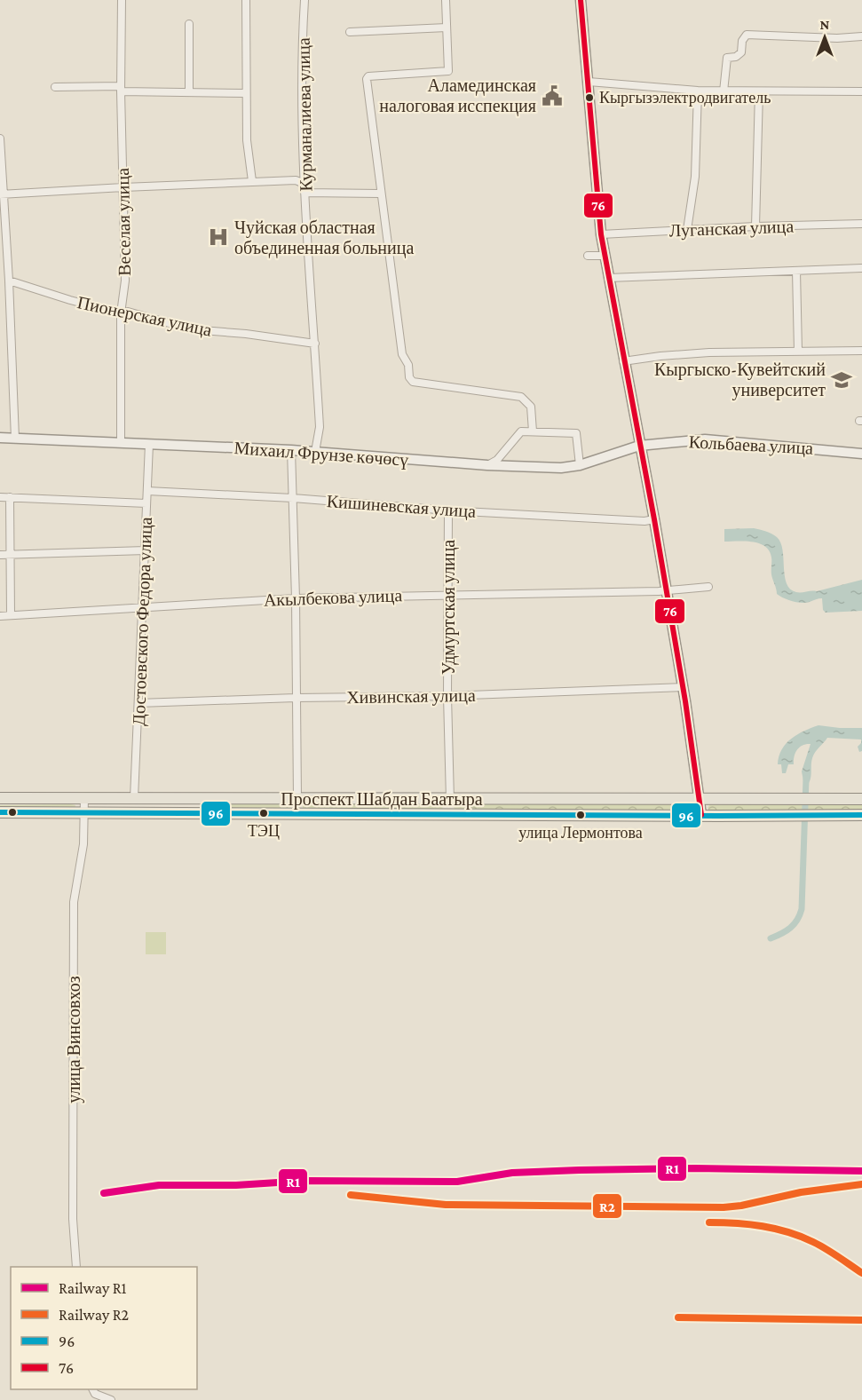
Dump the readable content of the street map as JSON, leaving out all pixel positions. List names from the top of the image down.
{
  "streets": {
    "main road": ["Кольбаева улица", "Михаил Фрунзе көчөсү", "Проспект Шабдан Баатыра"],
    "street": [
      "Курманалиева улица",
      "Веселая улица",
      "Луганская улица",
      "Пионерская улица",
      "Кишиневская улица",
      "Акылбекова улица",
      "Удмуртская улица",
      "Достоевского Федора улица",
      "Хивинская улица",
      "улица Винсовхоз"
    ]
  },
  "crossings": [
    ["Курманалиева улица", "Пионерская улица"],
    ["Курманалиева улица", "Михаил Фрунзе көчөсү"],
    ["Веселая улица", "Пионерская улица"],
    ["Веселая улица", "Михаил Фрунзе көчөсү"],
    ["Кольбаева улица", "Михаил Фрунзе көчөсү"],
    ["Михаил Фрунзе көчөсү", "Достоевского Федора улица"],
    ["Кишиневская улица", "Удмуртская улица"],
    ["Кишиневская улица", "Достоевского Федора улица"],
    ["Акылбекова улица", "Удмуртская улица"],
    ["Акылбекова улица", "Достоевского Федора улица"],
    ["Удмуртская улица", "Хивинская улица"],
    ["Удмуртская улица", "Проспект Шабдан Баатыра"],
    ["Достоевского Федора улица", "Хивинская улица"],
    ["Достоевского Федора улица", "Проспект Шабдан Баатыра"],
    ["Проспект Шабдан Баатыра", "улица Винсовхоз"]
  ],
  "places": {
    "public building": ["Аламединская налоговая исспекция"],
    "other": ["Кыргызэлектродвигатель", "ТЭЦ", "улица Лермонтова"],
    "hospital": ["Чуйская областная объединенная больница"],
    "school or university": ["Кыргыско-Кувейтский университет"]
  },
  "lines": [
    "transit line 76",
    "transit line 96",
    "rail line R1",
    "rail line R2"
  ],
  "legend": [
    "Railway R1",
    "Railway R2",
    "96",
    "76"
  ],
  "north": "top"
}
